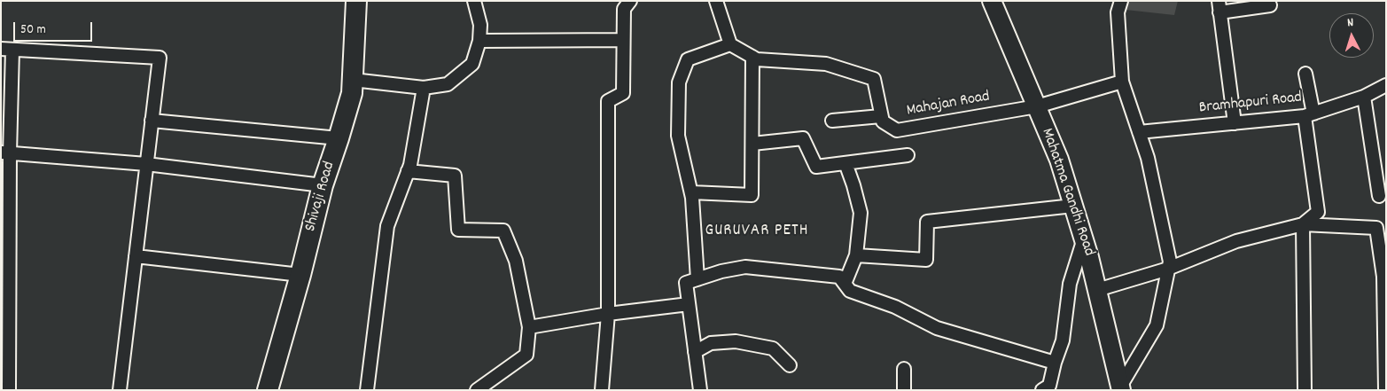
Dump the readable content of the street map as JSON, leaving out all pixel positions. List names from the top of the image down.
{
  "streets": {
    "main road": ["Mahatma Gandhi Road", "Shivaji Road"],
    "street": ["Bramhapuri Road", "Mahajan Road"]
  },
  "crossings": [
    ["Mahajan Road", "Mahatma Gandhi Road"]
  ],
  "districts": ["GURUVAR PETH"],
  "scale_bar": "50 m",
  "north": "top"
}
